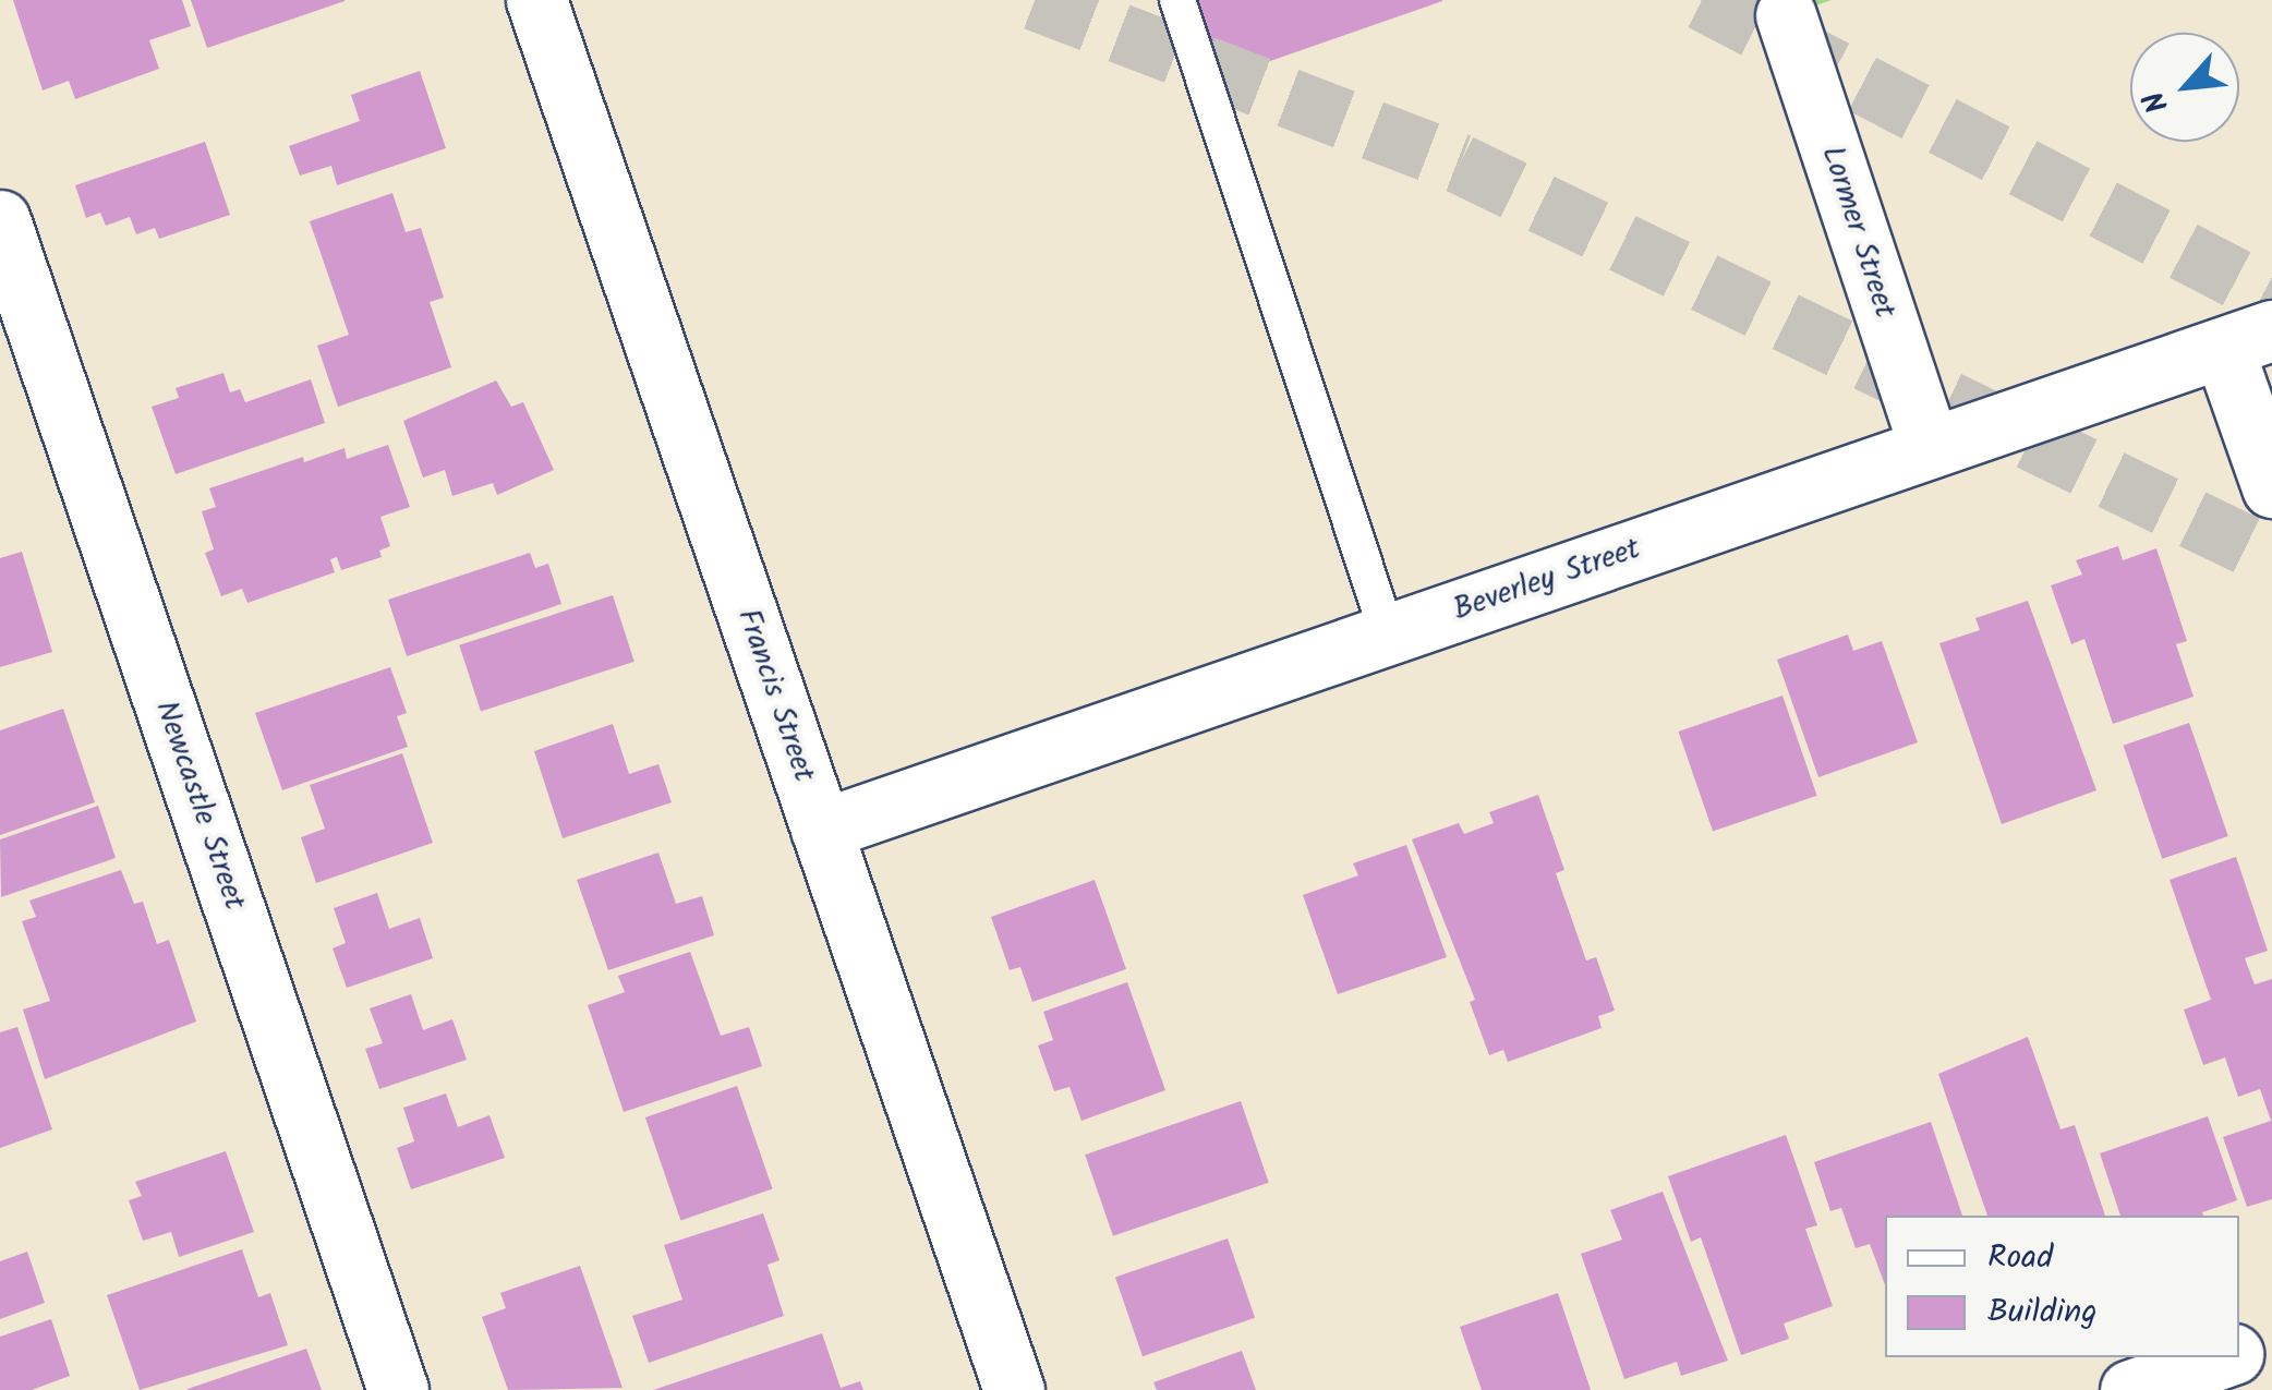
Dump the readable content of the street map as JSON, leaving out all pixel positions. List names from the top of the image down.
{
  "streets": {
    "street": [
      "Lormer Street",
      "Beverley Street",
      "Francis Street",
      "Newcastle Street"
    ]
  },
  "crossings": [
    ["Lormer Street", "Beverley Street"],
    ["Beverley Street", "Francis Street"]
  ],
  "legend": ["Road", "Building"],
  "north": "bottom left"
}
